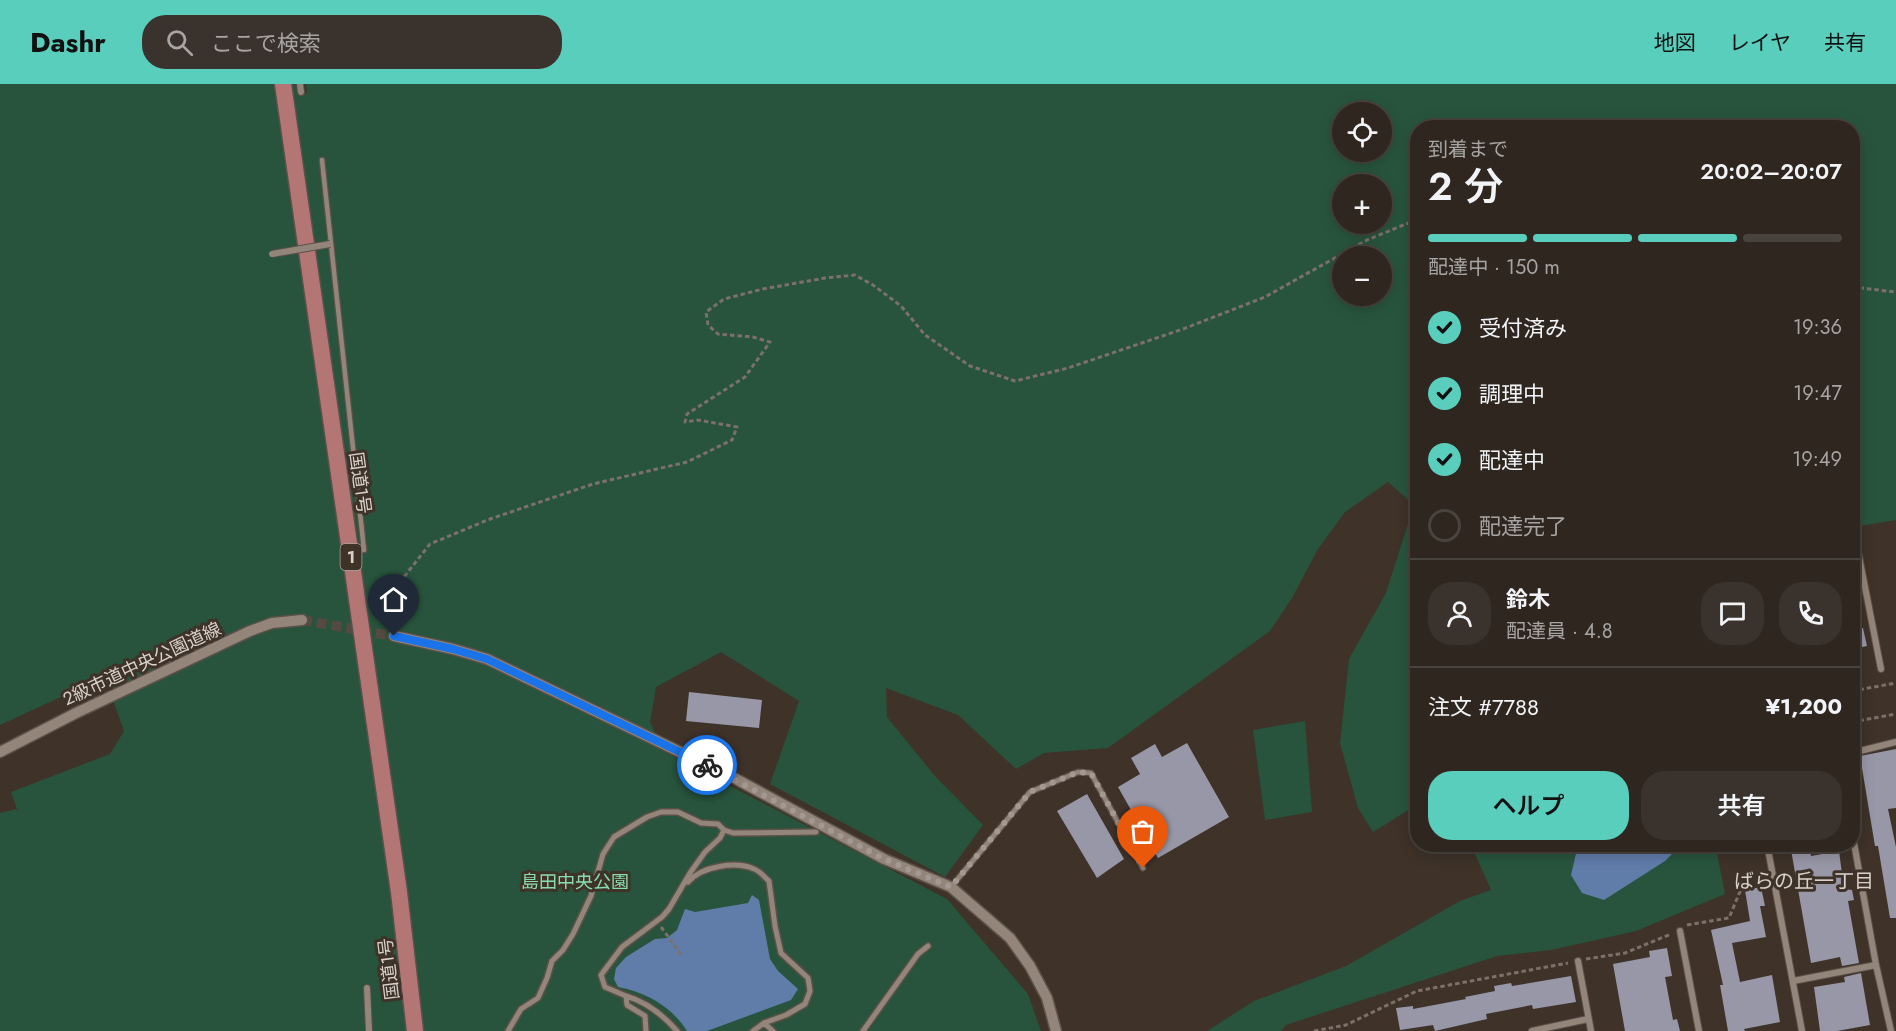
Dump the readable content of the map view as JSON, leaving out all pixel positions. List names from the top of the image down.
{
  "streets": {
    "highway": ["国道1号", "1"],
    "street": ["2級市道中央公園道線"]
  },
  "districts": ["ばらの丘一丁目"],
  "parks": ["島田中央公園"],
  "page": {
    "header": "Dashr",
    "search": "ここで検索",
    "nav": ["地図", "レイヤ", "共有"],
    "map_buttons": ["+", "−"],
    "heading": ["2 分", "到着まで", "20:02–20:07"],
    "panel": [
      "鈴木",
      "配達員 · 4.8",
      "注文 #7788",
      "¥1,200"
    ],
    "bar": "配達中 · 150 m",
    "list": [
      ["受付済み", "19:36"],
      ["調理中", "19:47"],
      ["配達中", "19:49"],
      "配達完了"
    ],
    "buttons": ["ヘルプ", "共有"]
  }
}
